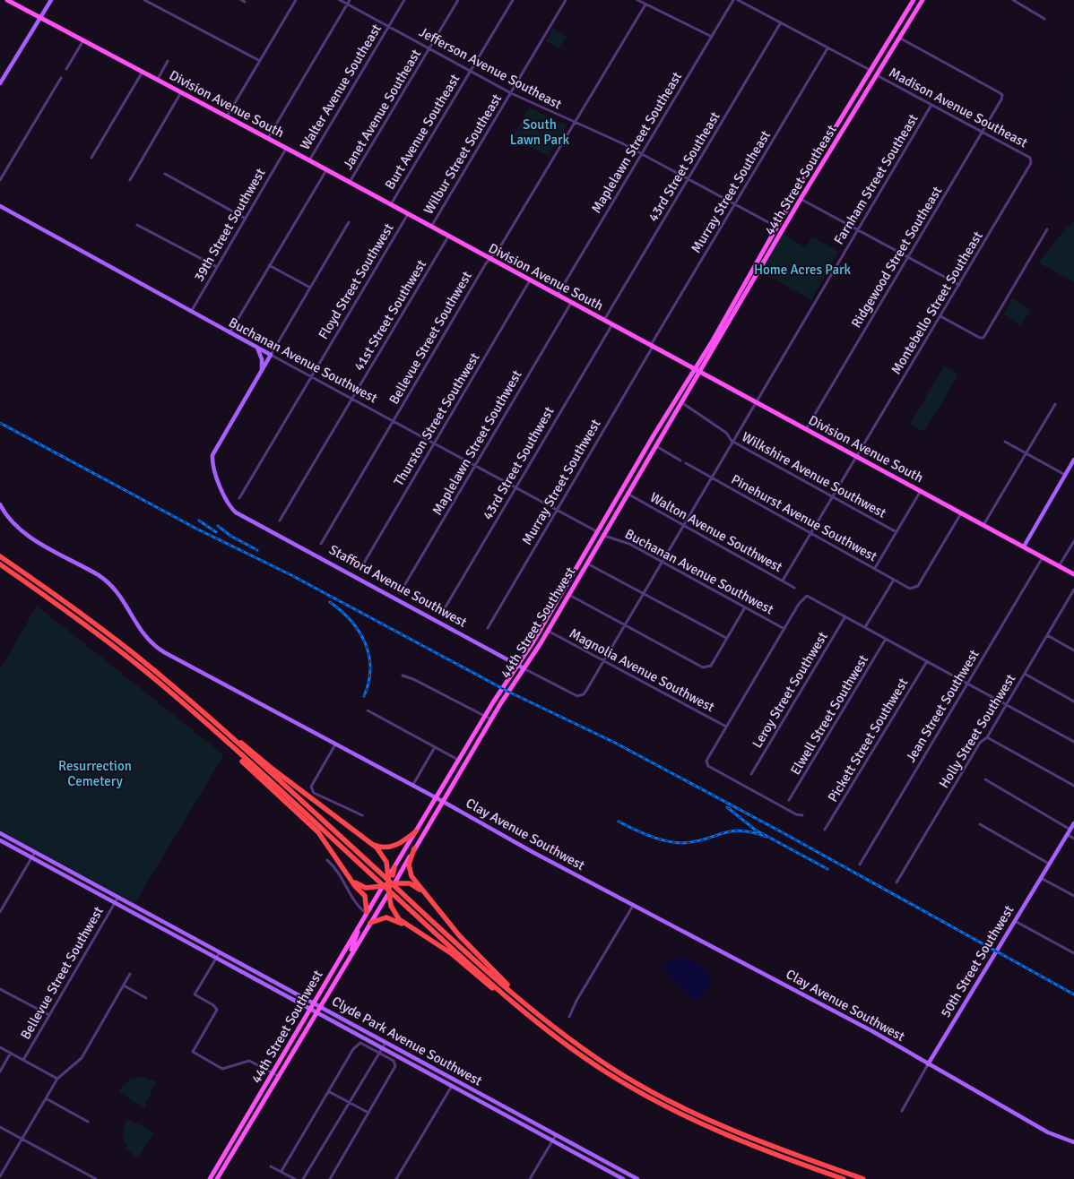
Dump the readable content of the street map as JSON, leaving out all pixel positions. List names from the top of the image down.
{
  "streets": {
    "main road": ["Division Avenue South", "44th Street Southeast", "44th Street Southwest"],
    "street": [
      "Jefferson Avenue Southeast",
      "Walter Avenue Southeast",
      "Madison Avenue Southeast",
      "Janet Avenue Southeast",
      "Burt Avenue Southeast",
      "Maplelawn Street Southeast",
      "Wilbur Street Southeast",
      "43rd Street Southeast",
      "Farnham Street Southeast",
      "Murray Street Southeast",
      "39th Street Southwest",
      "Ridgewood Street Southeast",
      "Floyd Street Southwest",
      "Montebello Street Southeast",
      "41st Street Southwest",
      "Bellevue Street Southwest",
      "Buchanan Avenue Southwest",
      "Thurston Street Southwest",
      "Maplelawn Street Southwest",
      "43rd Street Southwest",
      "Wilkshire Avenue Southwest",
      "Murray Street Southwest",
      "Pinehurst Avenue Southwest",
      "Walton Avenue Southwest",
      "Stafford Avenue Southwest",
      "Magnolia Avenue Southwest",
      "Leroy Street Southwest",
      "Jean Street Southwest",
      "Elwell Street Southwest",
      "Holly Street Southwest",
      "Pickett Street Southwest",
      "Clay Avenue Southwest",
      "50th Street Southwest",
      "Clyde Park Avenue Southwest"
    ]
  },
  "crossings": [
    ["Jefferson Avenue Southeast", "Walter Avenue Southeast"],
    ["Jefferson Avenue Southeast", "Janet Avenue Southeast"],
    ["Jefferson Avenue Southeast", "Burt Avenue Southeast"],
    ["Jefferson Avenue Southeast", "Maplelawn Street Southeast"],
    ["Jefferson Avenue Southeast", "Wilbur Street Southeast"],
    ["Jefferson Avenue Southeast", "43rd Street Southeast"],
    ["Jefferson Avenue Southeast", "44th Street Southeast"],
    ["Jefferson Avenue Southeast", "Murray Street Southeast"],
    ["Jefferson Avenue Southeast", "Bellevue Street Southwest"],
    ["Walter Avenue Southeast", "Division Avenue South"],
    ["Division Avenue South", "Janet Avenue Southeast"],
    ["Division Avenue South", "Burt Avenue Southeast"],
    ["Division Avenue South", "Maplelawn Street Southeast"],
    ["Division Avenue South", "Wilbur Street Southeast"],
    ["Division Avenue South", "43rd Street Southeast"],
    ["Division Avenue South", "Farnham Street Southeast"],
    ["Division Avenue South", "44th Street Southeast"],
    ["Division Avenue South", "Murray Street Southeast"],
    ["Division Avenue South", "39th Street Southwest"],
    ["Division Avenue South", "Ridgewood Street Southeast"],
    ["Division Avenue South", "Floyd Street Southwest"],
    ["Division Avenue South", "Montebello Street Southeast"],
    ["Division Avenue South", "41st Street Southwest"],
    ["Division Avenue South", "Bellevue Street Southwest"],
    ["Division Avenue South", "Thurston Street Southwest"],
    ["Division Avenue South", "Maplelawn Street Southwest"],
    ["Division Avenue South", "43rd Street Southwest"],
    ["Division Avenue South", "Murray Street Southwest"],
    ["Division Avenue South", "Pinehurst Avenue Southwest"],
    ["Division Avenue South", "44th Street Southwest"],
    ["Division Avenue South", "Jean Street Southwest"],
    ["Madison Avenue Southeast", "43rd Street Southeast"],
    ["Madison Avenue Southeast", "Farnham Street Southeast"],
    ["Madison Avenue Southeast", "44th Street Southeast"],
    ["Madison Avenue Southeast", "Murray Street Southeast"],
    ["Madison Avenue Southeast", "Ridgewood Street Southeast"],
    ["Madison Avenue Southeast", "Montebello Street Southeast"],
    ["Farnham Street Southeast", "Buchanan Avenue Southwest"],
    ["Farnham Street Southeast", "Wilkshire Avenue Southwest"],
    ["Farnham Street Southeast", "Pinehurst Avenue Southwest"],
    ["Farnham Street Southeast", "Walton Avenue Southwest"],
    ["Farnham Street Southeast", "Stafford Avenue Southwest"],
    ["Farnham Street Southeast", "Magnolia Avenue Southwest"],
    ["44th Street Southeast", "Ridgewood Street Southeast"],
    ["44th Street Southeast", "44th Street Southwest"],
    ["Murray Street Southeast", "Murray Street Southwest"],
    ["39th Street Southwest", "Buchanan Avenue Southwest"],
    ["Floyd Street Southwest", "Buchanan Avenue Southwest"],
    ["Montebello Street Southeast", "Wilkshire Avenue Southwest"],
    ["Montebello Street Southeast", "Pinehurst Avenue Southwest"],
    ["Montebello Street Southeast", "Walton Avenue Southwest"],
    ["41st Street Southwest", "Buchanan Avenue Southwest"],
    ["Bellevue Street Southwest", "Buchanan Avenue Southwest"],
    ["Bellevue Street Southwest", "Clyde Park Avenue Southwest"],
    ["Buchanan Avenue Southwest", "Thurston Street Southwest"],
    ["Buchanan Avenue Southwest", "Maplelawn Street Southwest"],
    ["Buchanan Avenue Southwest", "43rd Street Southwest"],
    ["Buchanan Avenue Southwest", "Murray Street Southwest"],
    ["Buchanan Avenue Southwest", "Stafford Avenue Southwest"],
    ["Buchanan Avenue Southwest", "44th Street Southwest"],
    ["Wilkshire Avenue Southwest", "44th Street Southwest"],
    ["Walton Avenue Southwest", "44th Street Southwest"],
    ["Stafford Avenue Southwest", "44th Street Southwest"],
    ["44th Street Southwest", "Magnolia Avenue Southwest"],
    ["44th Street Southwest", "Clay Avenue Southwest"],
    ["44th Street Southwest", "Clyde Park Avenue Southwest"],
    ["Clay Avenue Southwest", "50th Street Southwest"]
  ],
  "parks": ["South Lawn Park", "Home Acres Park", "Resurrection Cemetery"]
}
